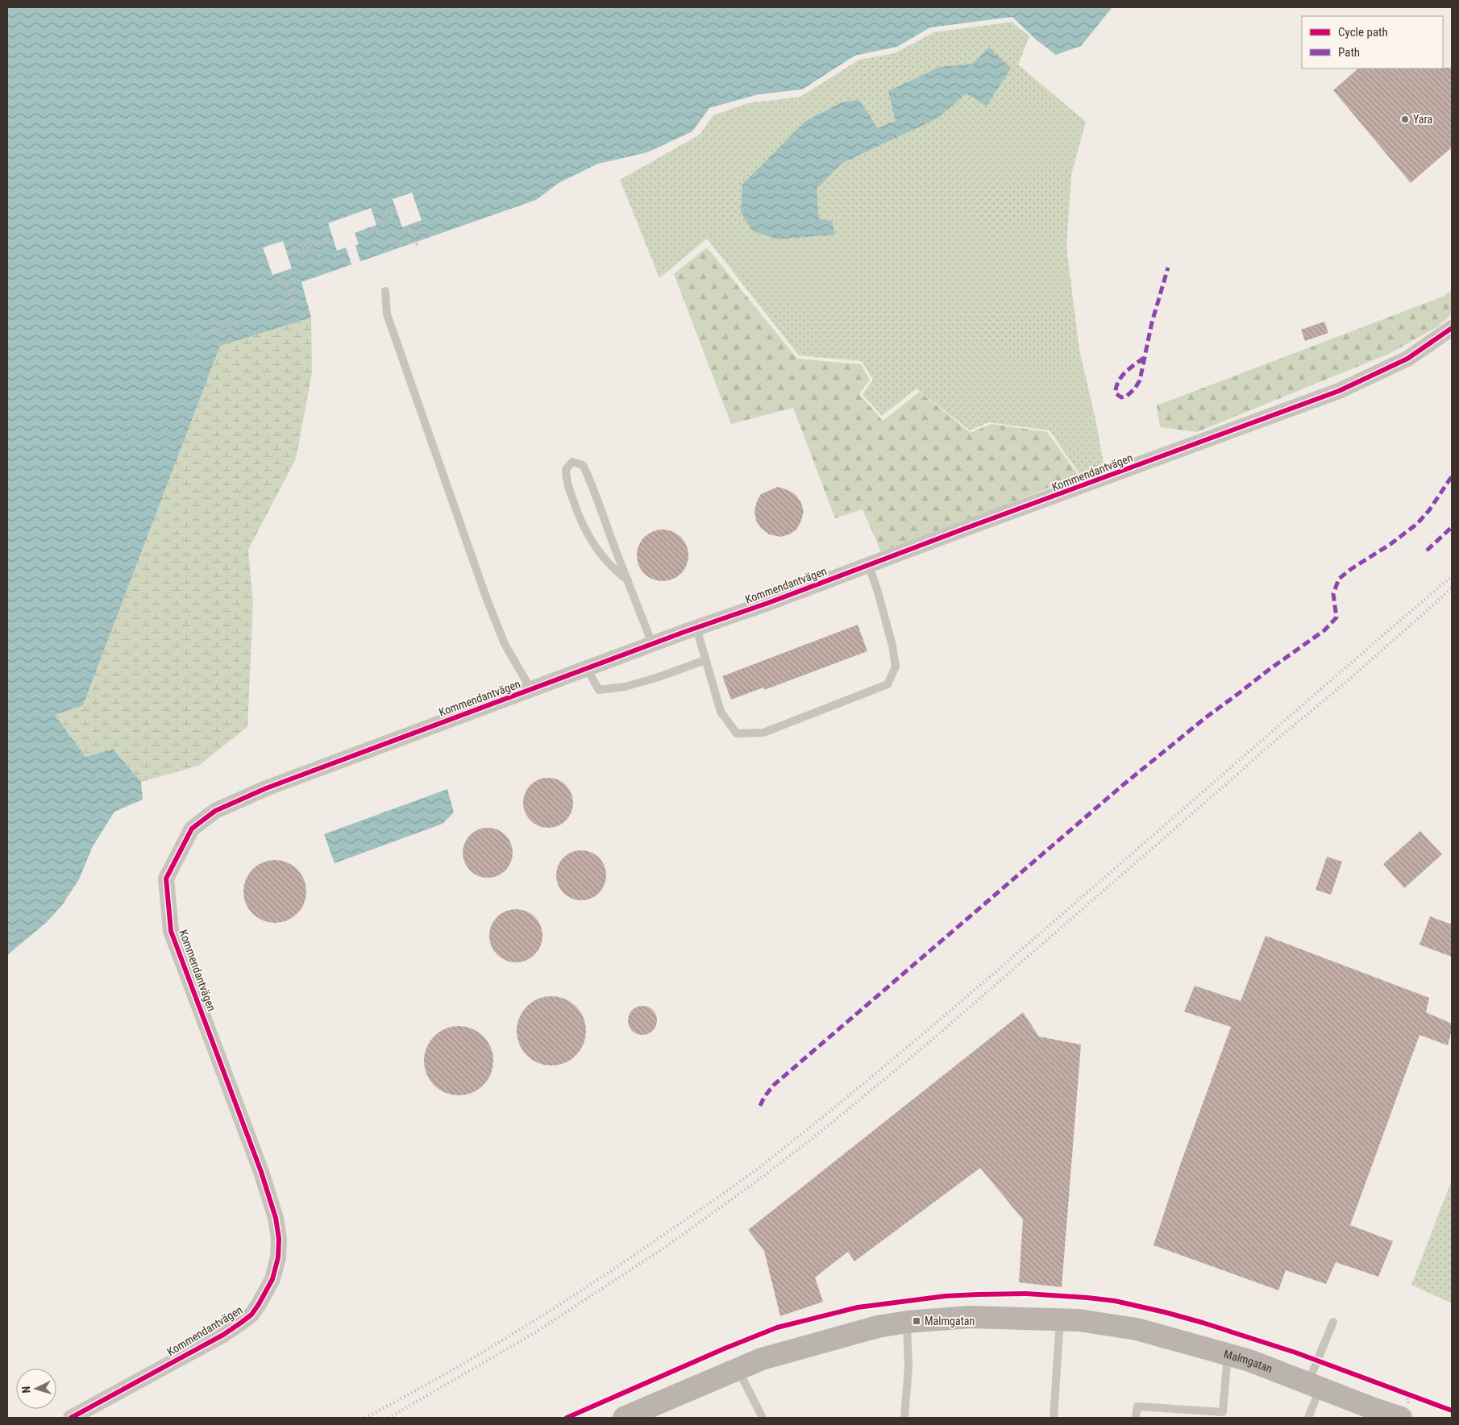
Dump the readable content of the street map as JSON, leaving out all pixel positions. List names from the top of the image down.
{
  "streets": {
    "street": ["Kommendantvägen", "Malmgatan"]
  },
  "places": {
    "other": ["Yara"],
    "transit": ["Malmgatan"]
  },
  "legend": ["Cycle path", "Path"],
  "north": "left"
}
